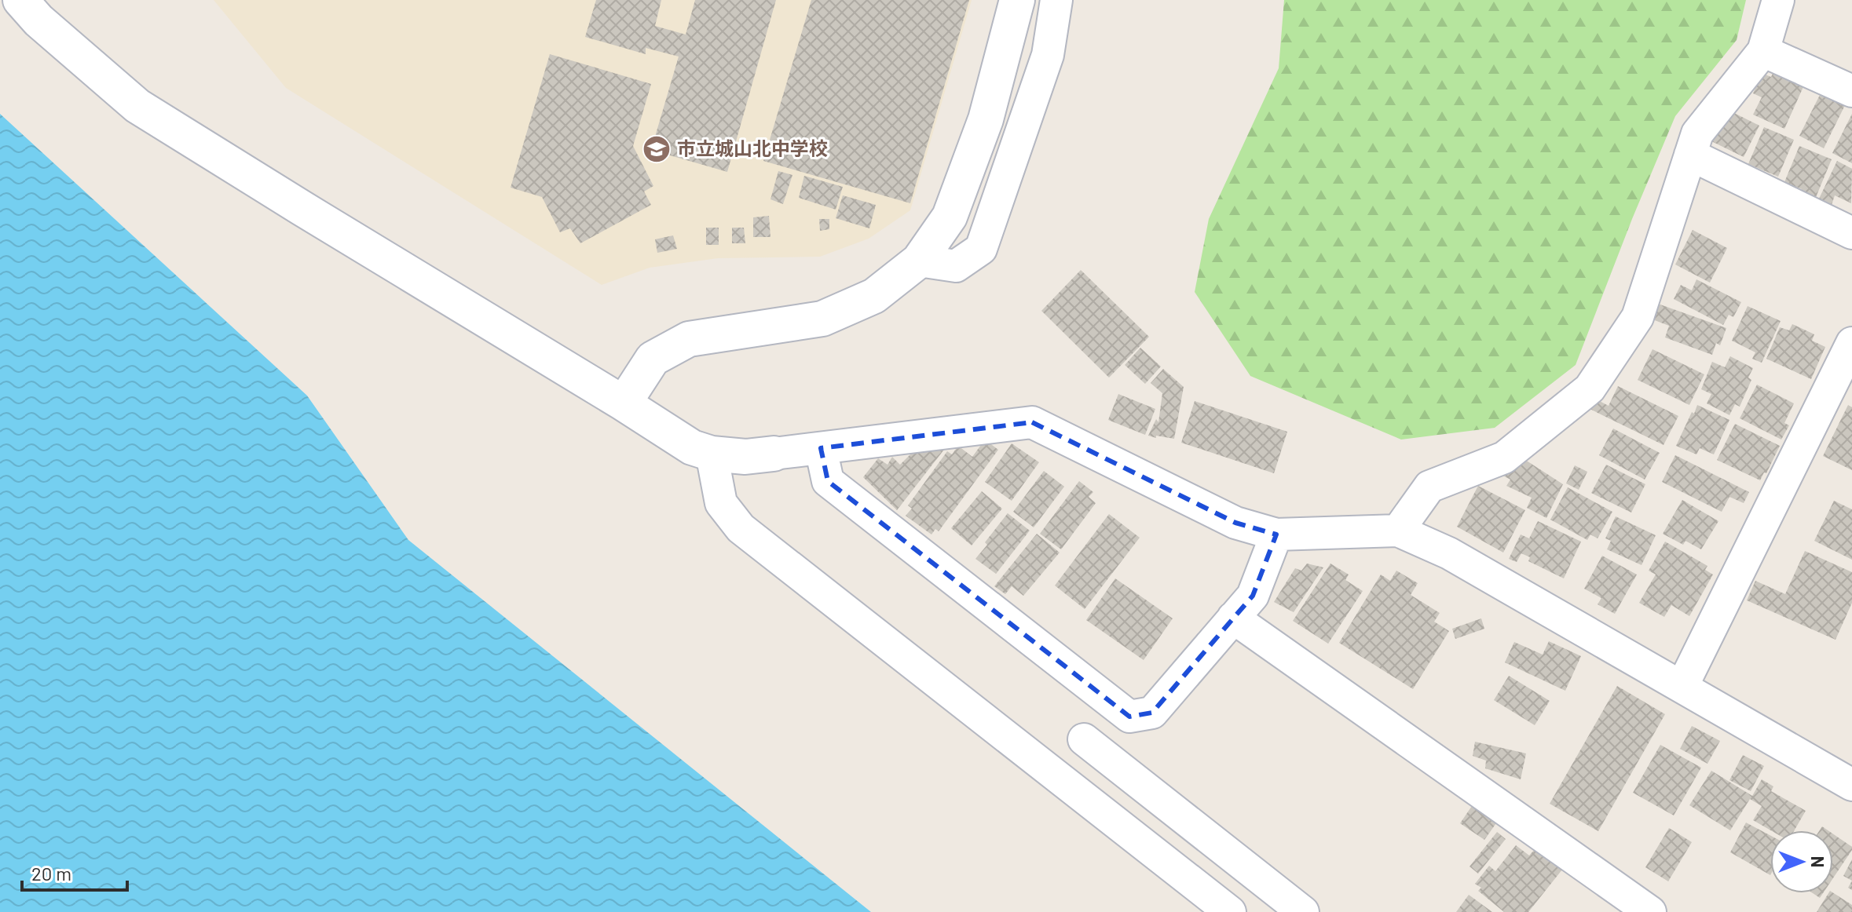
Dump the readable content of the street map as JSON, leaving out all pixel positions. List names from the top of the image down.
{
  "places": {
    "school or university": ["市立城山北中学校"]
  },
  "scale_bar": "20 m",
  "north": "right"
}
